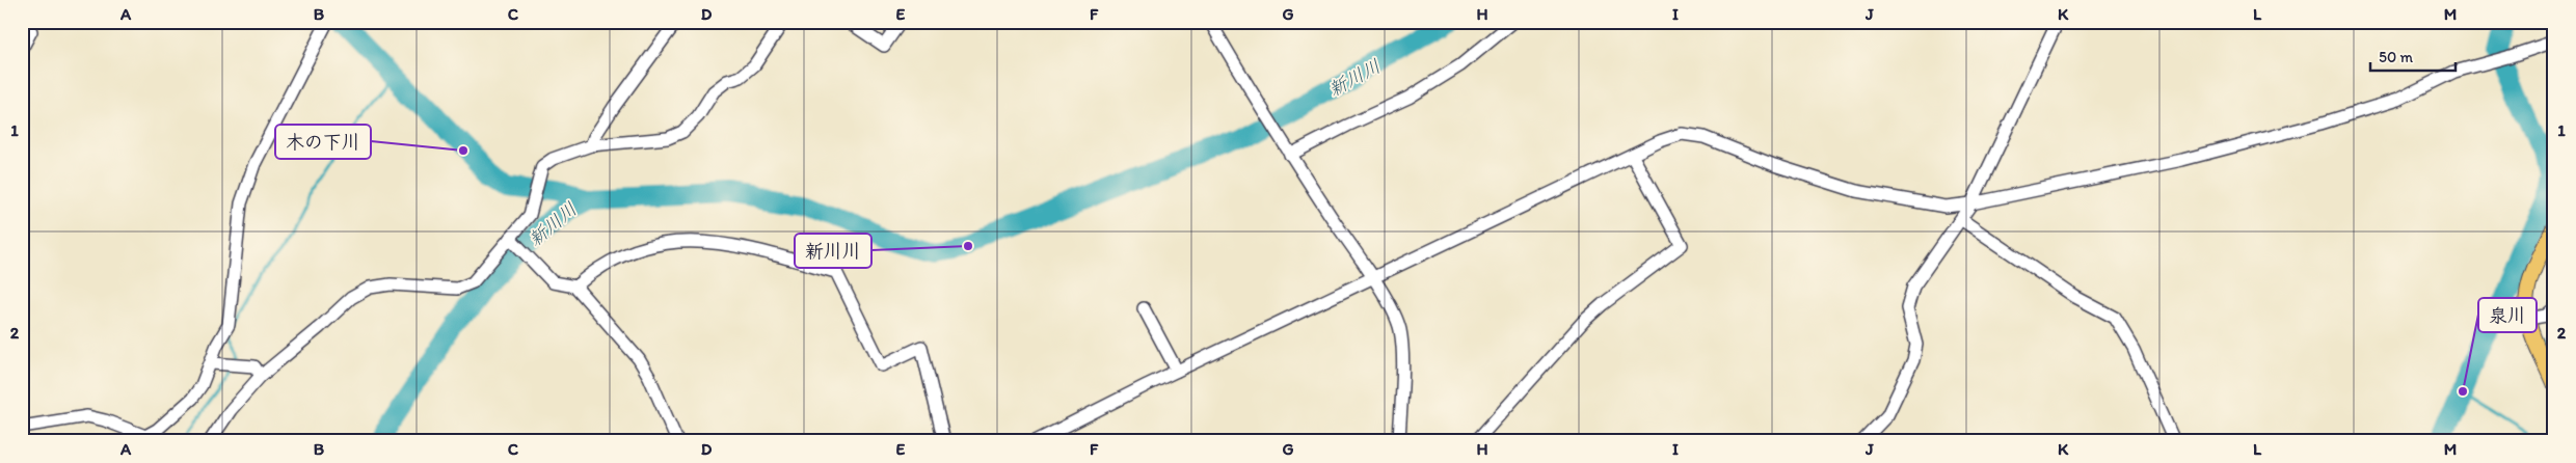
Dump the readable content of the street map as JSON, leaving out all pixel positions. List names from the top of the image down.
{
  "water": ["新川川"],
  "places": ["木の下川", "新川川", "泉川"],
  "scale_bar": "50 m",
  "grid": {
    "columns": [
      "A",
      "B",
      "C",
      "D",
      "E",
      "F",
      "G",
      "H",
      "I",
      "J",
      "K",
      "L",
      "M"
    ],
    "rows": ["1", "2"]
  }
}
